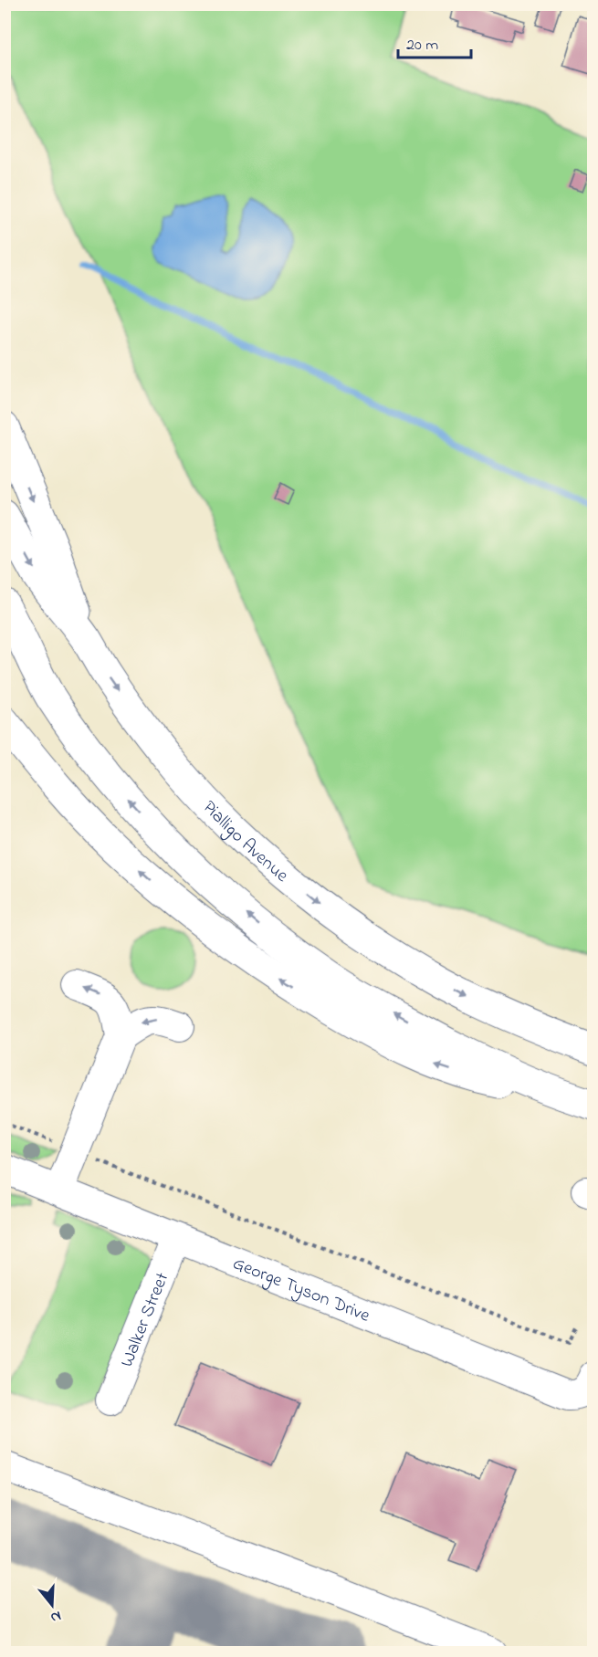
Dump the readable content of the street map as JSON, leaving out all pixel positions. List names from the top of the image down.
{
  "streets": {
    "main road": ["Pialligo Avenue"],
    "lane": ["George Tyson Drive", "Walker Street"]
  },
  "crossings": [
    ["George Tyson Drive", "Walker Street"]
  ],
  "scale_bar": "20 m",
  "north": "bottom"
}
